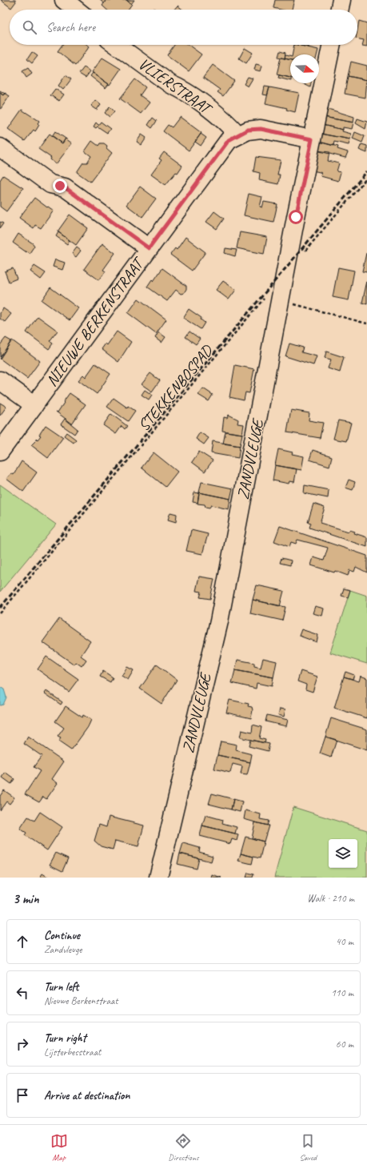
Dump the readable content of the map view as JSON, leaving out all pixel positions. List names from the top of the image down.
{
  "streets": {
    "street": ["VLIERSTRAAT", "NIEUWE BERKENSTRAAT", "ZANDVLEUGE"],
    "path": ["STEKKENBOSPAD"]
  },
  "crossings": [
    ["VLIERSTRAAT", "NIEUWE BERKENSTRAAT"],
    ["NIEUWE BERKENSTRAAT", "ZANDVLEUGE"],
    ["STEKKENBOSPAD", "ZANDVLEUGE"]
  ],
  "north": "right",
  "page": {
    "search": "Search here",
    "heading": ["3 min", "Walk · 210 m"],
    "list": [
      ["Continue", "Zandvleuge", "40 m"],
      ["Turn left", "Nieuwe Berkenstraat", "110 m"],
      ["Turn right", "Lijsterbesstraat", "60 m"],
      "Arrive at destination"
    ],
    "nav": ["Map", "Directions", "Saved"]
  }
}
